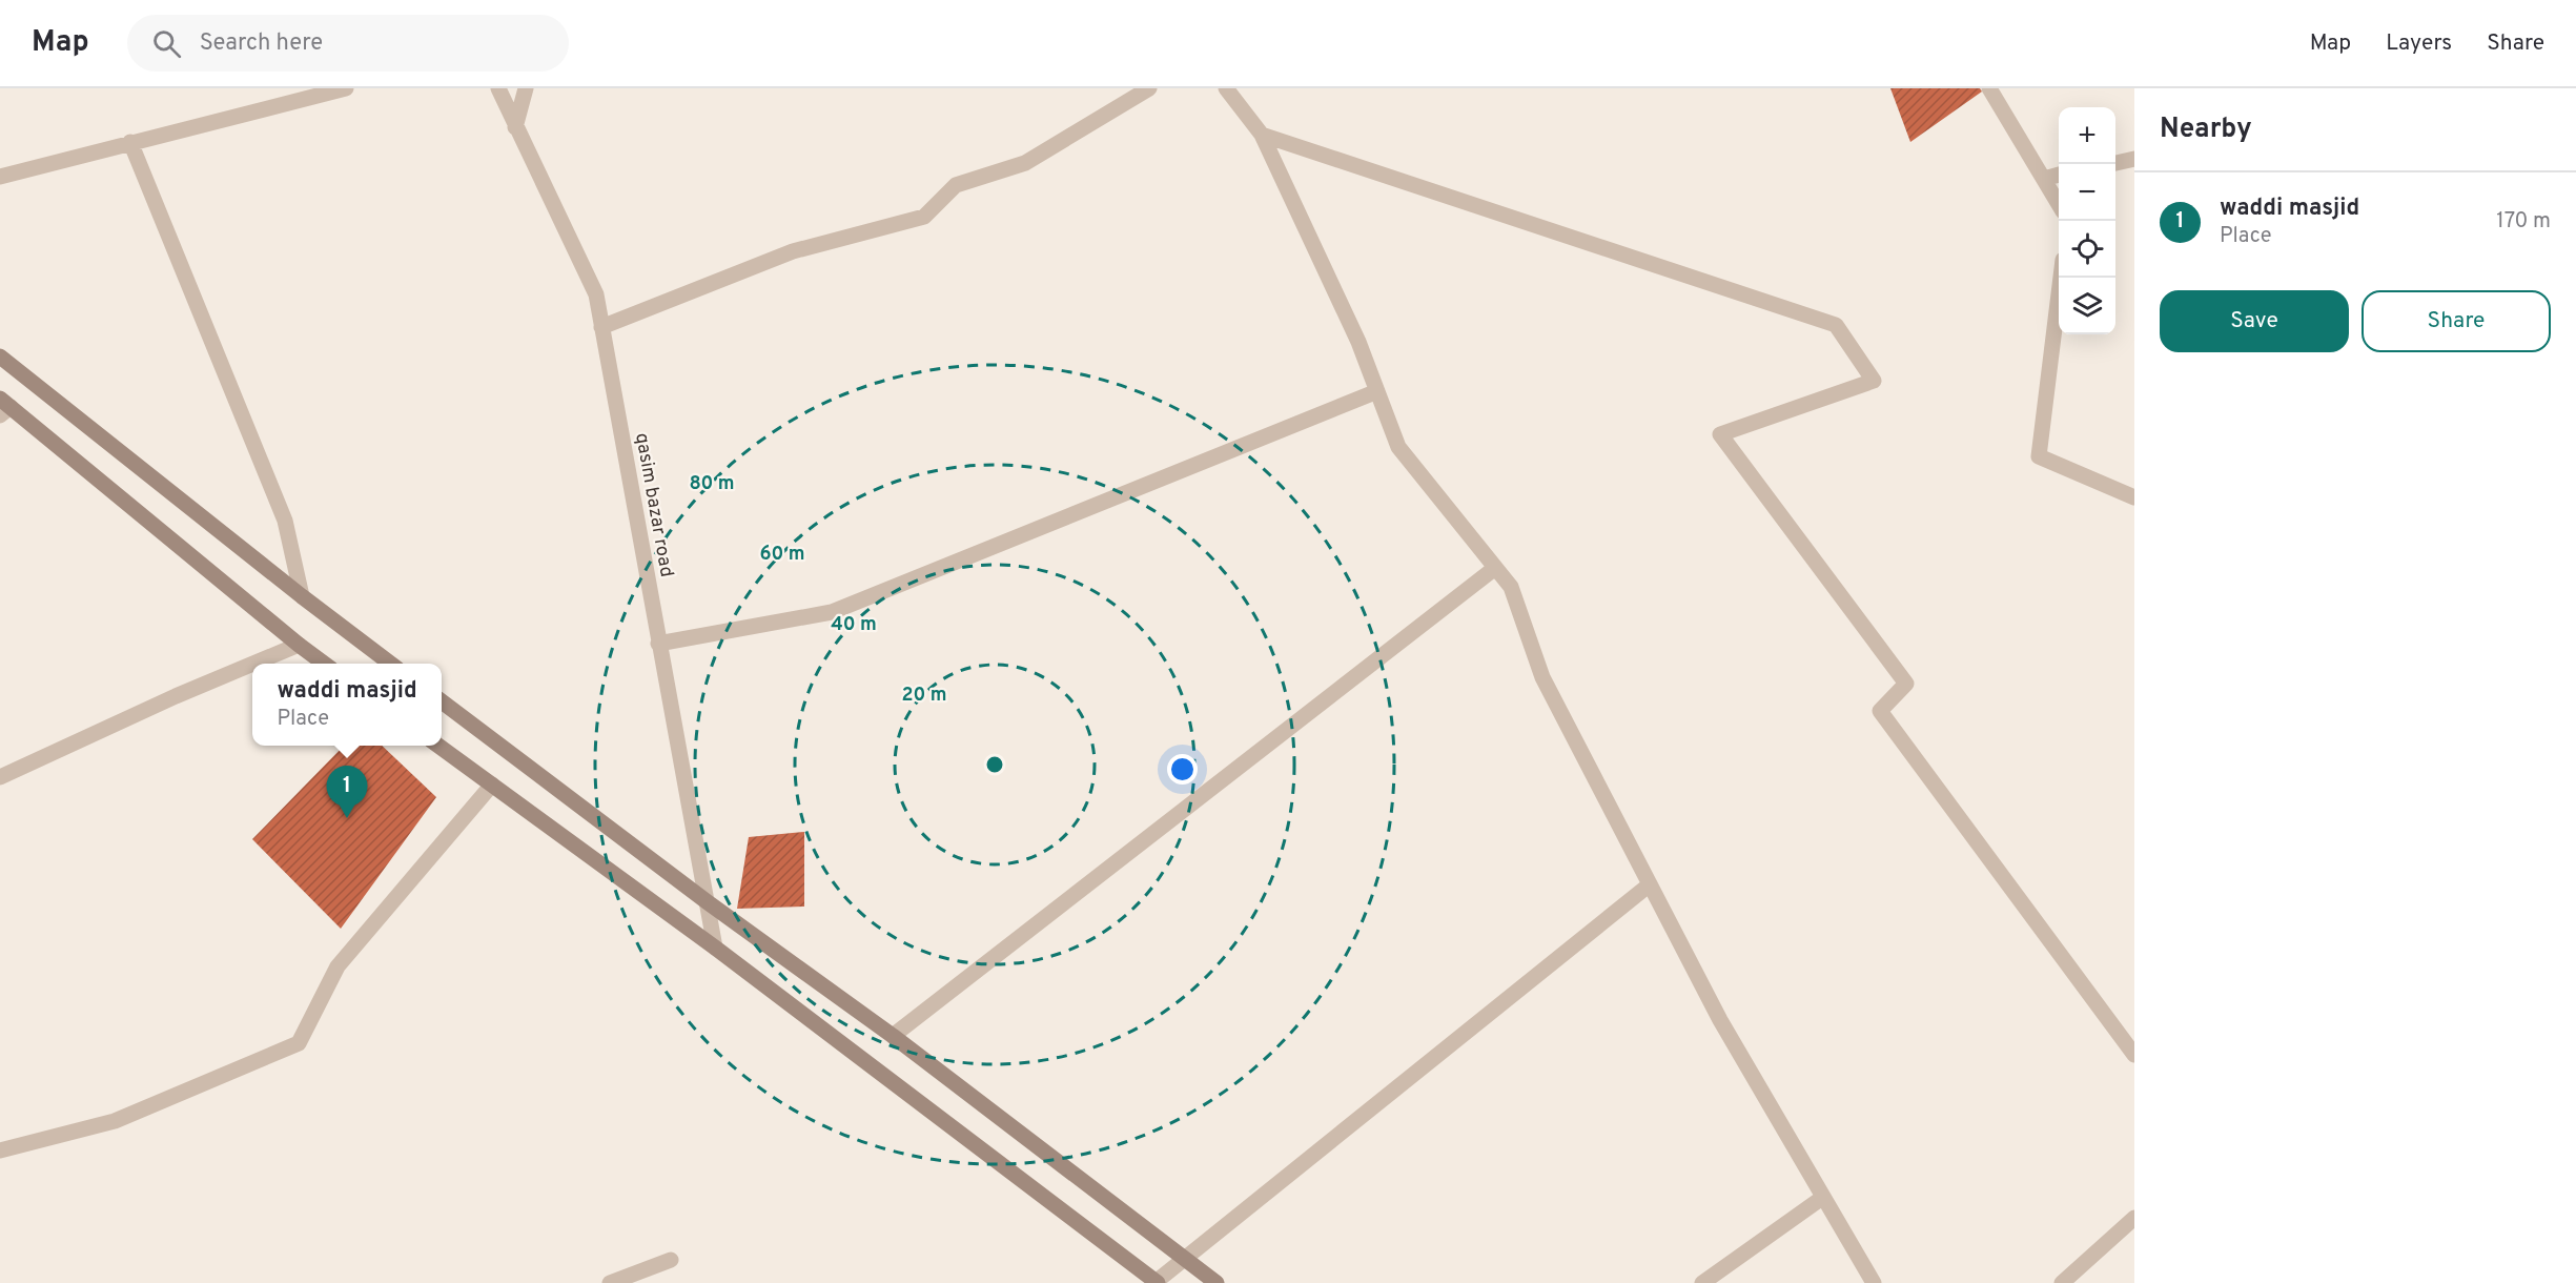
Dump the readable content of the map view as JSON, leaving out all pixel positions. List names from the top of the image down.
{
  "streets": {
    "street": ["qasim bazar road"]
  },
  "page": {
    "header": "Map",
    "search": "Search here",
    "nav": ["Map", "Layers", "Share"],
    "heading": "Nearby",
    "map_buttons": ["+", "−"],
    "list": [
      {
        "mark": "1",
        "name": "waddi masjid",
        "note": "Place",
        "value": "170 m"
      }
    ],
    "buttons": ["Save", "Share"],
    "popup": ["waddi masjid", "Place"],
    "pins": "1"
  },
  "rings": [
    "80 m",
    "60 m",
    "40 m",
    "20 m"
  ]
}
